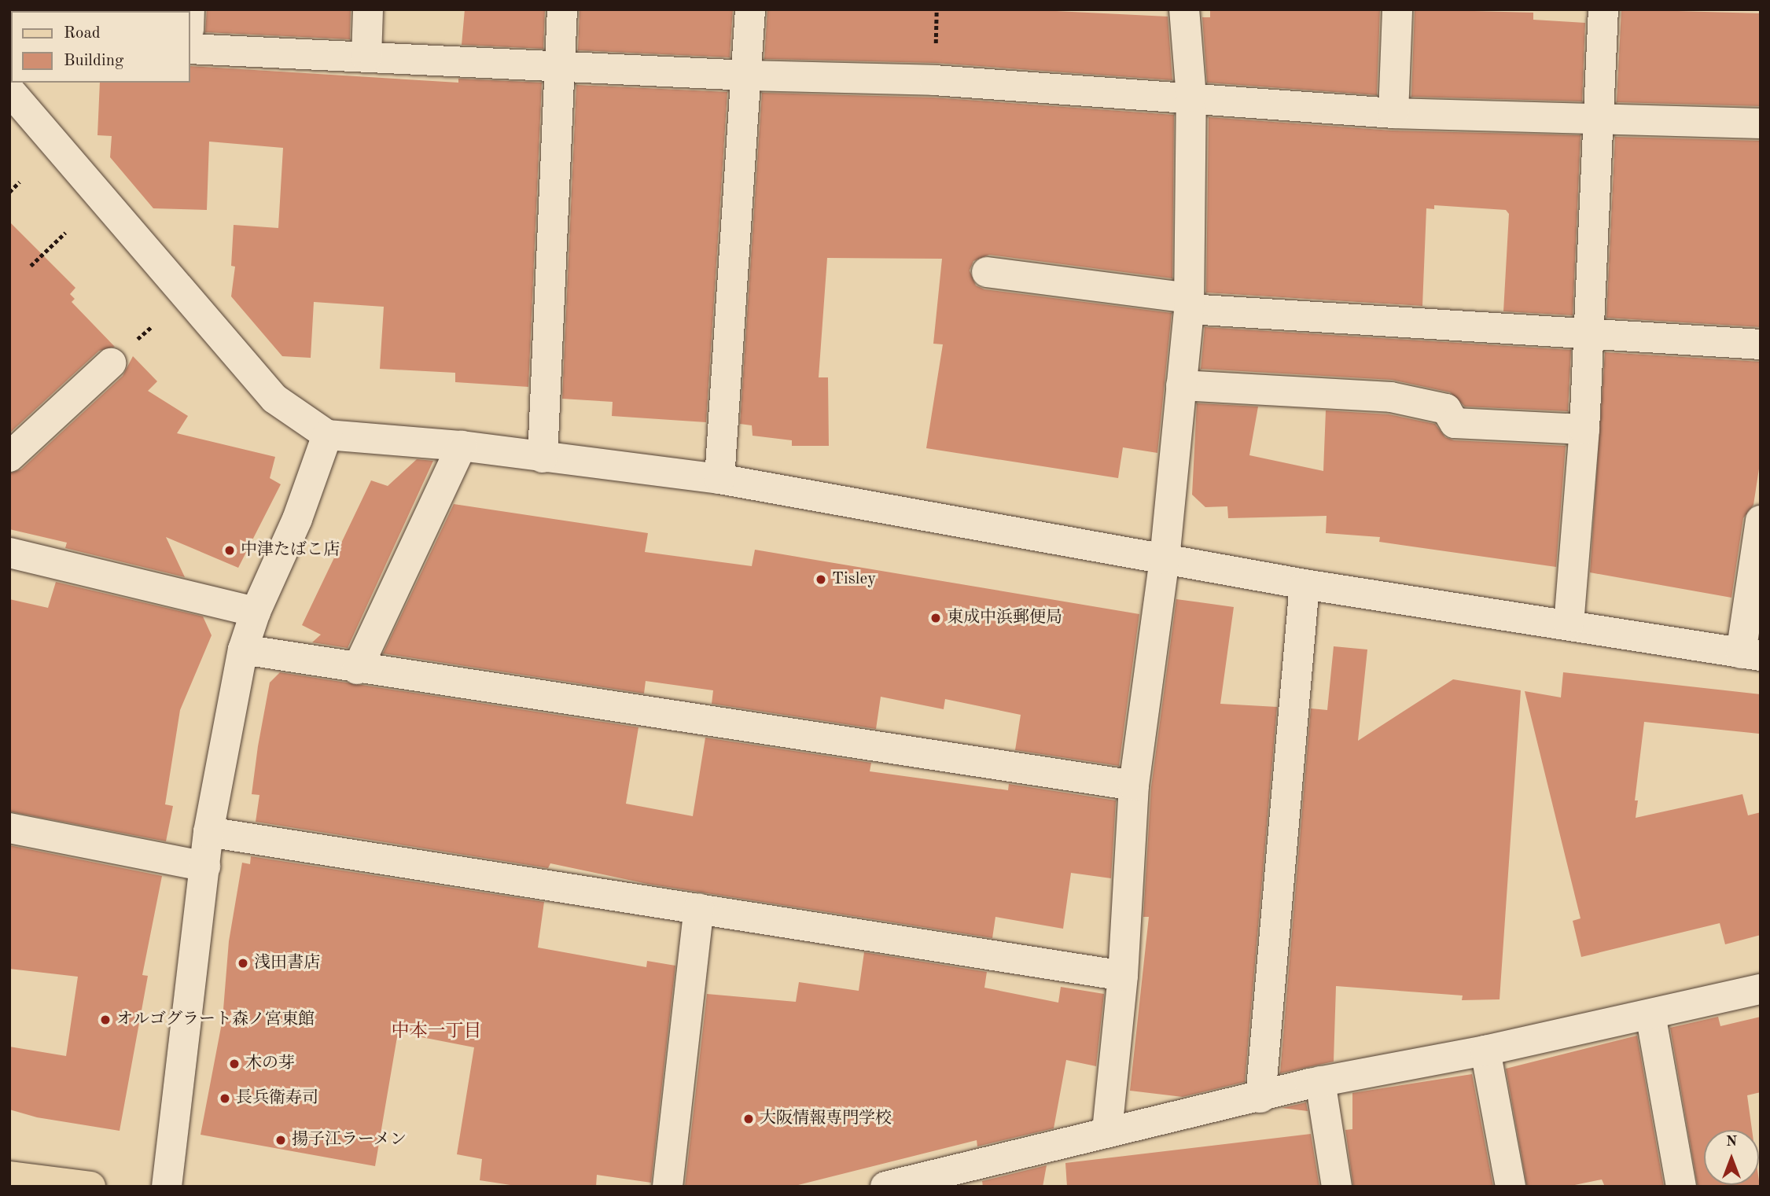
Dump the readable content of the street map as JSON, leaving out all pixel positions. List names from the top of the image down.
{
  "districts": ["中本一丁目"],
  "places": [
    "中津たばこ店",
    "Tisley",
    "東成中浜郵便局",
    "浅田書店",
    "オルゴグラート森ノ宮東館",
    "木の芽",
    "長兵衛寿司",
    "大阪情報専門学校",
    "揚子江ラーメン"
  ],
  "legend": ["Road", "Building"],
  "north": "top"
}
